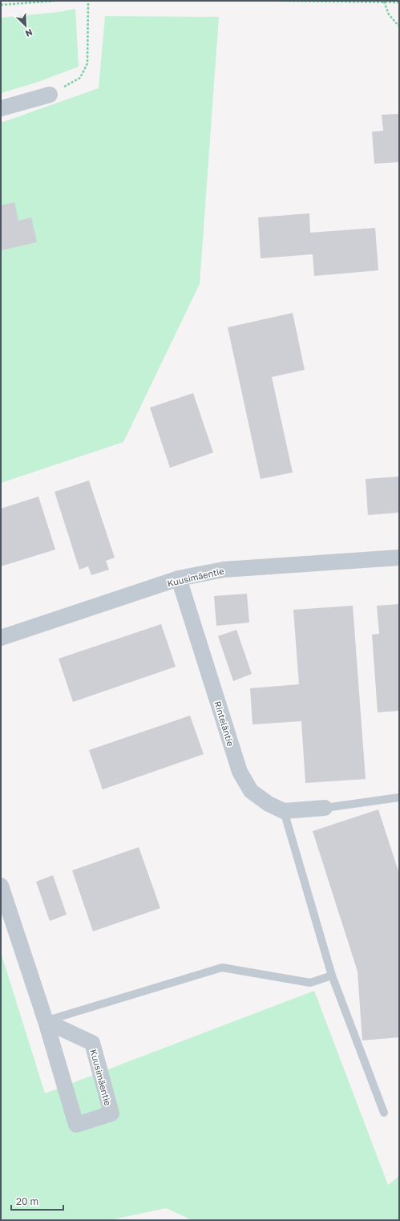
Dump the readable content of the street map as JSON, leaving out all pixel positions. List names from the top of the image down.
{
  "streets": {
    "street": ["Kuusimäentie", "Rinteläntie"]
  },
  "crossings": [
    ["Kuusimäentie", "Rinteläntie"]
  ],
  "scale_bar": "20 m",
  "north": "bottom right"
}
